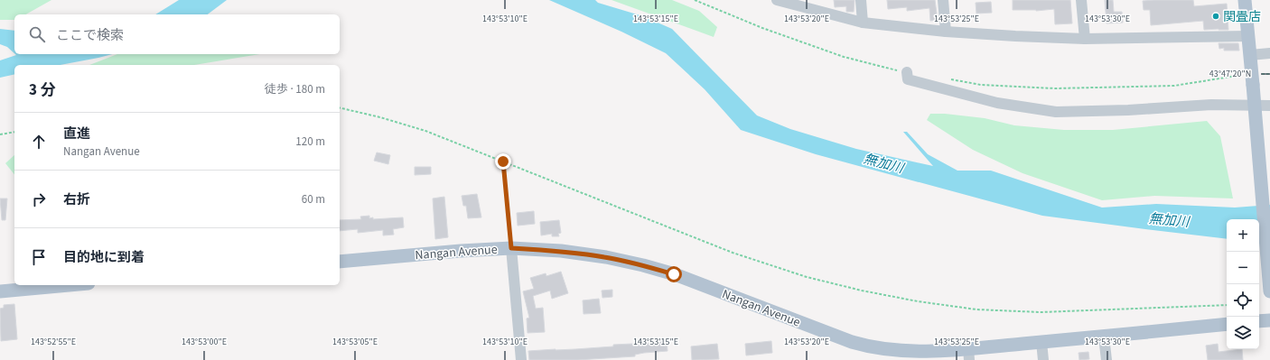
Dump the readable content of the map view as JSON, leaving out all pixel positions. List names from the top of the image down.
{
  "streets": {
    "main road": ["Nangan Avenue"]
  },
  "water": ["無加川"],
  "places": ["関畳店"],
  "page": {
    "search": "ここで検索",
    "heading": ["3 分", "徒歩 · 180 m"],
    "list": [
      ["直進", "Nangan Avenue", "120 m"],
      ["右折", "60 m"],
      "目的地に到着"
    ],
    "map_buttons": ["+", "−"]
  },
  "coordinates": [
    "143°53'10\"E",
    "143°53'15\"E",
    "143°53'20\"E",
    "143°53'25\"E",
    "143°53'30\"E",
    "43°47'20\"N",
    "143°52'55\"E",
    "143°53'00\"E",
    "143°53'05\"E"
  ]
}
